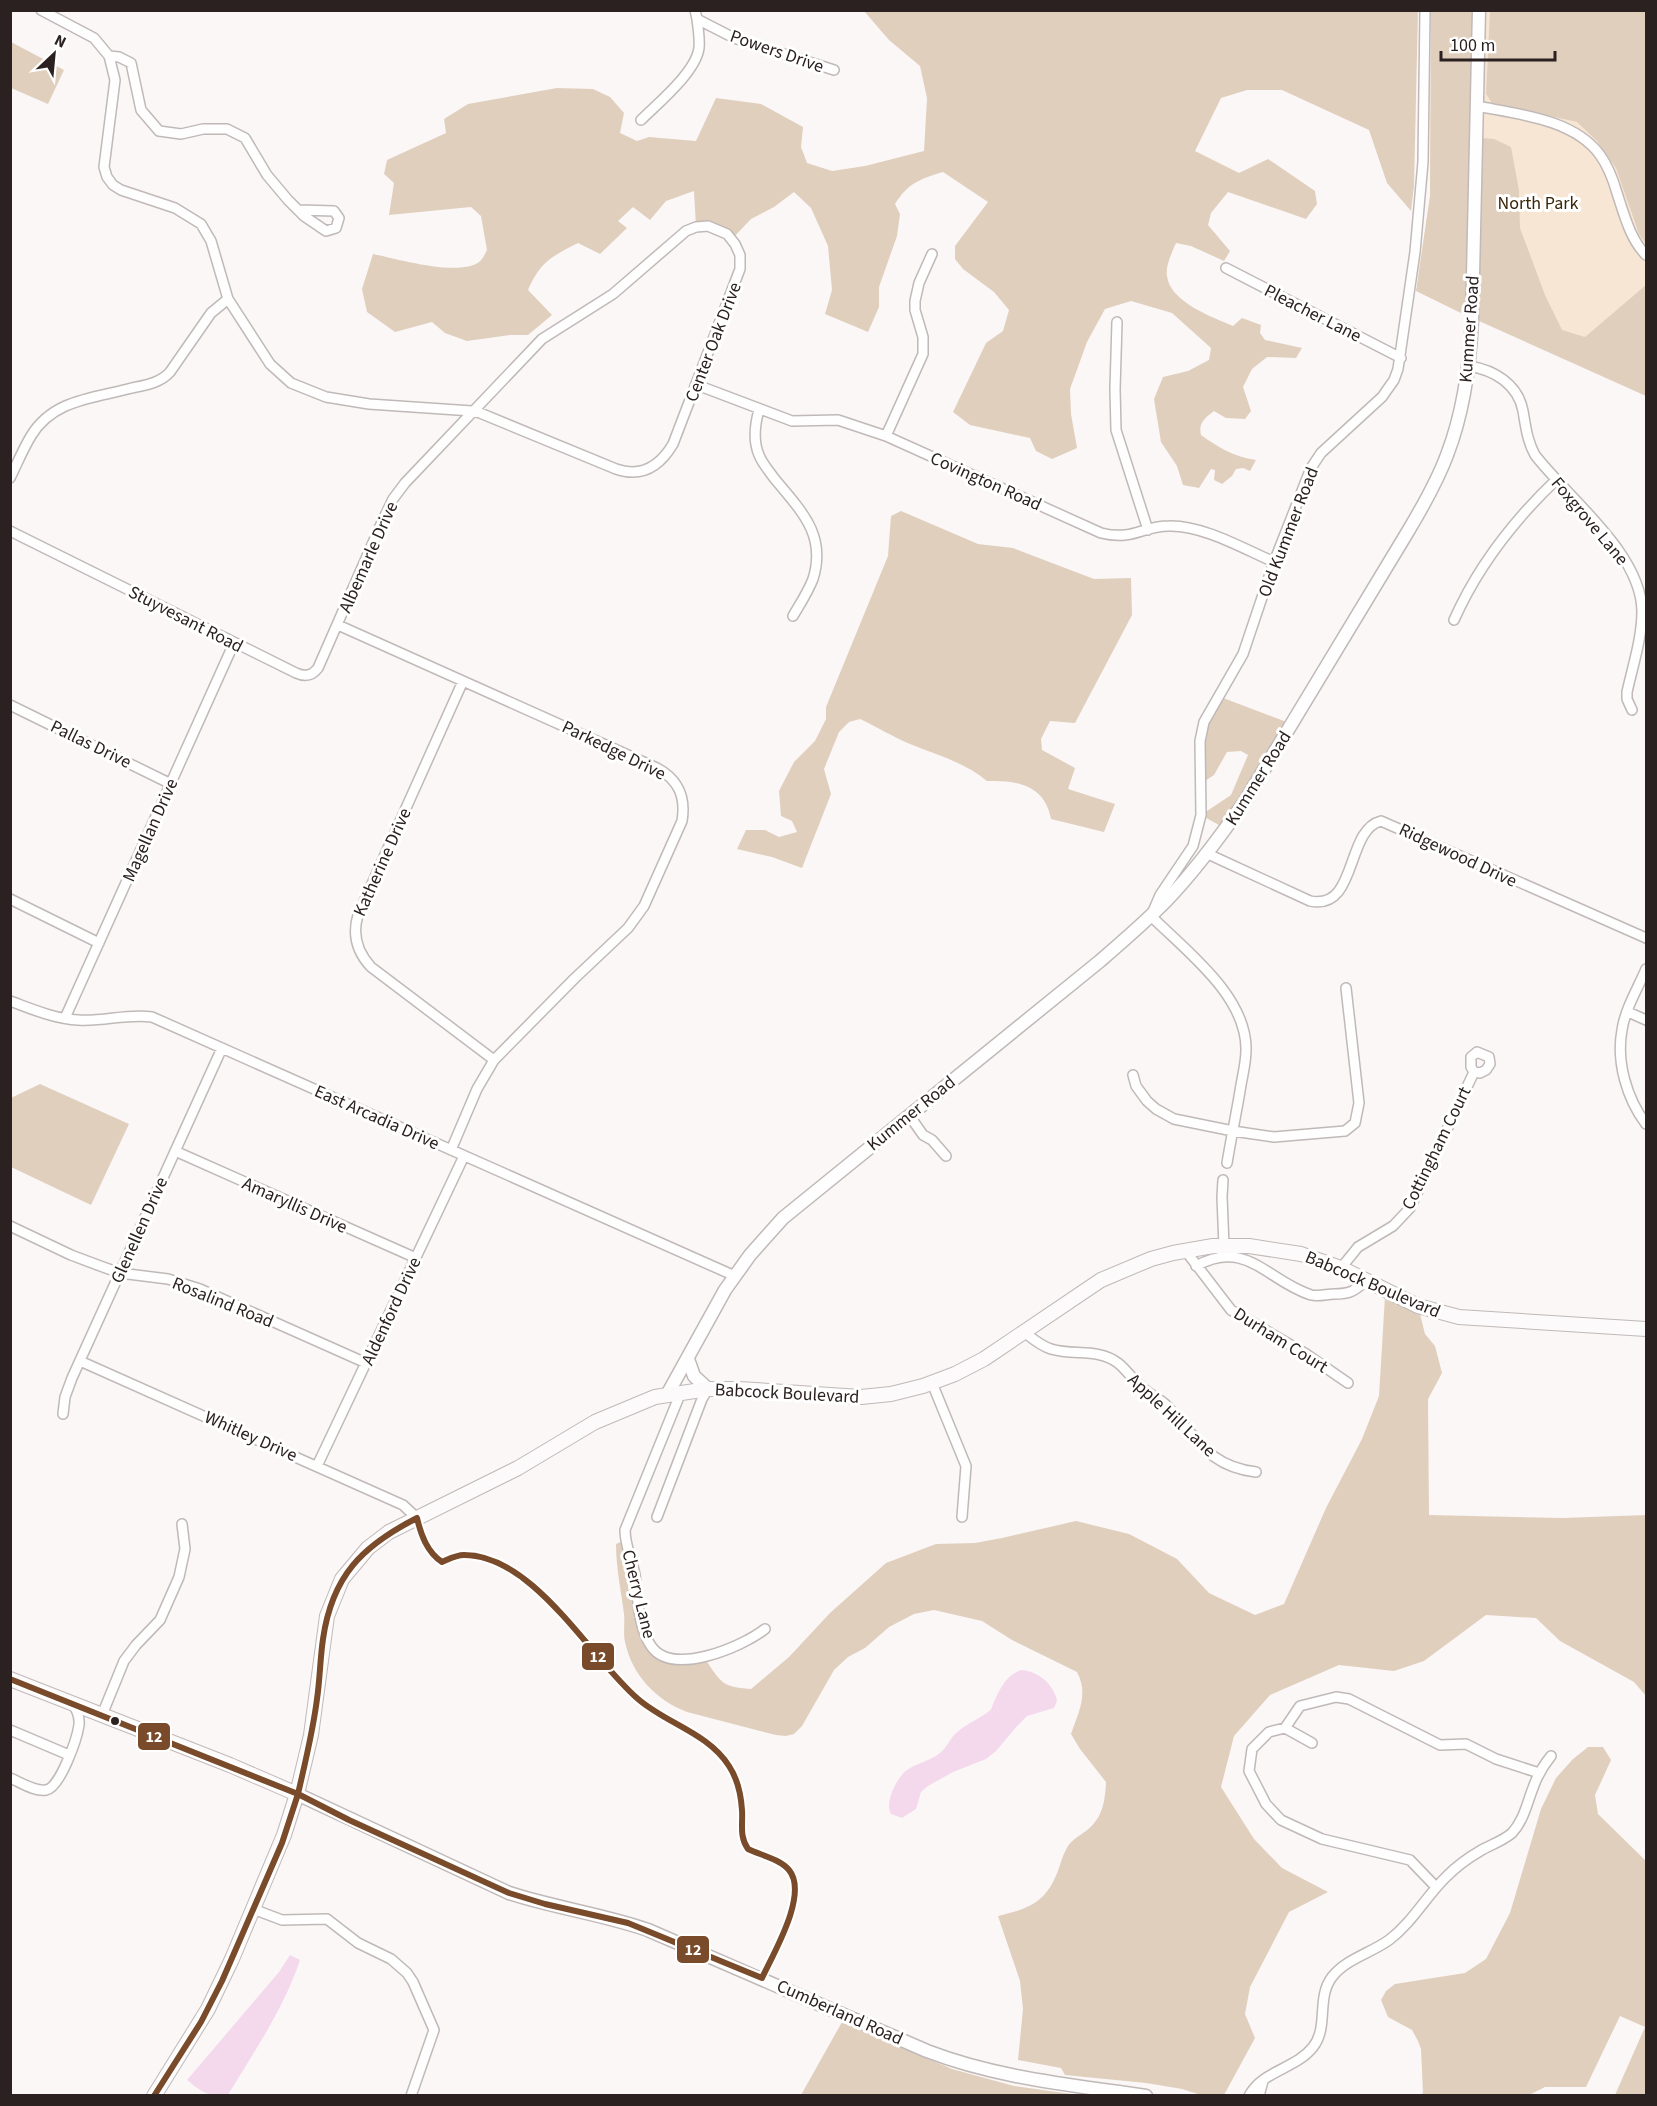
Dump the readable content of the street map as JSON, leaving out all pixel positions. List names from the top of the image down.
{
  "streets": {
    "main road": ["Babcock Boulevard", "Cumberland Road"],
    "street": [
      "Powers Drive",
      "Pleacher Lane",
      "Kummer Road",
      "Center Oak Drive",
      "Covington Road",
      "Foxgrove Lane",
      "Old Kummer Road",
      "Albemarle Drive",
      "Stuyvesant Road",
      "Pallas Drive",
      "Parkedge Drive",
      "Magellan Drive",
      "Ridgewood Drive",
      "Katherine Drive",
      "East Arcadia Drive",
      "Cottingham Court",
      "Amaryllis Drive",
      "Glenellen Drive",
      "Rosalind Road",
      "Aldenford Drive",
      "Durham Court",
      "Apple Hill Lane",
      "Whitley Drive",
      "Cherry Lane"
    ]
  },
  "crossings": [
    ["Pleacher Lane", "Old Kummer Road"],
    ["Kummer Road", "Foxgrove Lane"],
    ["Kummer Road", "Old Kummer Road"],
    ["Kummer Road", "Ridgewood Drive"],
    ["Kummer Road", "East Arcadia Drive"],
    ["Kummer Road", "Babcock Boulevard"],
    ["Kummer Road", "Cherry Lane"],
    ["Center Oak Drive", "Covington Road"],
    ["Center Oak Drive", "Albemarle Drive"],
    ["Covington Road", "Old Kummer Road"],
    ["Albemarle Drive", "Stuyvesant Road"],
    ["Albemarle Drive", "Parkedge Drive"],
    ["Stuyvesant Road", "Parkedge Drive"],
    ["Stuyvesant Road", "Magellan Drive"],
    ["Pallas Drive", "Magellan Drive"],
    ["Parkedge Drive", "Katherine Drive"],
    ["Parkedge Drive", "East Arcadia Drive"],
    ["Magellan Drive", "East Arcadia Drive"],
    ["East Arcadia Drive", "Glenellen Drive"],
    ["East Arcadia Drive", "Aldenford Drive"],
    ["Cottingham Court", "Babcock Boulevard"],
    ["Amaryllis Drive", "Glenellen Drive"],
    ["Amaryllis Drive", "Aldenford Drive"],
    ["Glenellen Drive", "Rosalind Road"],
    ["Glenellen Drive", "Whitley Drive"],
    ["Babcock Boulevard", "Durham Court"],
    ["Babcock Boulevard", "Apple Hill Lane"],
    ["Babcock Boulevard", "Whitley Drive"],
    ["Babcock Boulevard", "Cherry Lane"],
    ["Babcock Boulevard", "Cumberland Road"],
    ["Rosalind Road", "Aldenford Drive"],
    ["Aldenford Drive", "Whitley Drive"]
  ],
  "parks": ["North Park"],
  "lines": ["transit line 12"],
  "scale_bar": "100 m",
  "north": "top right"
}
